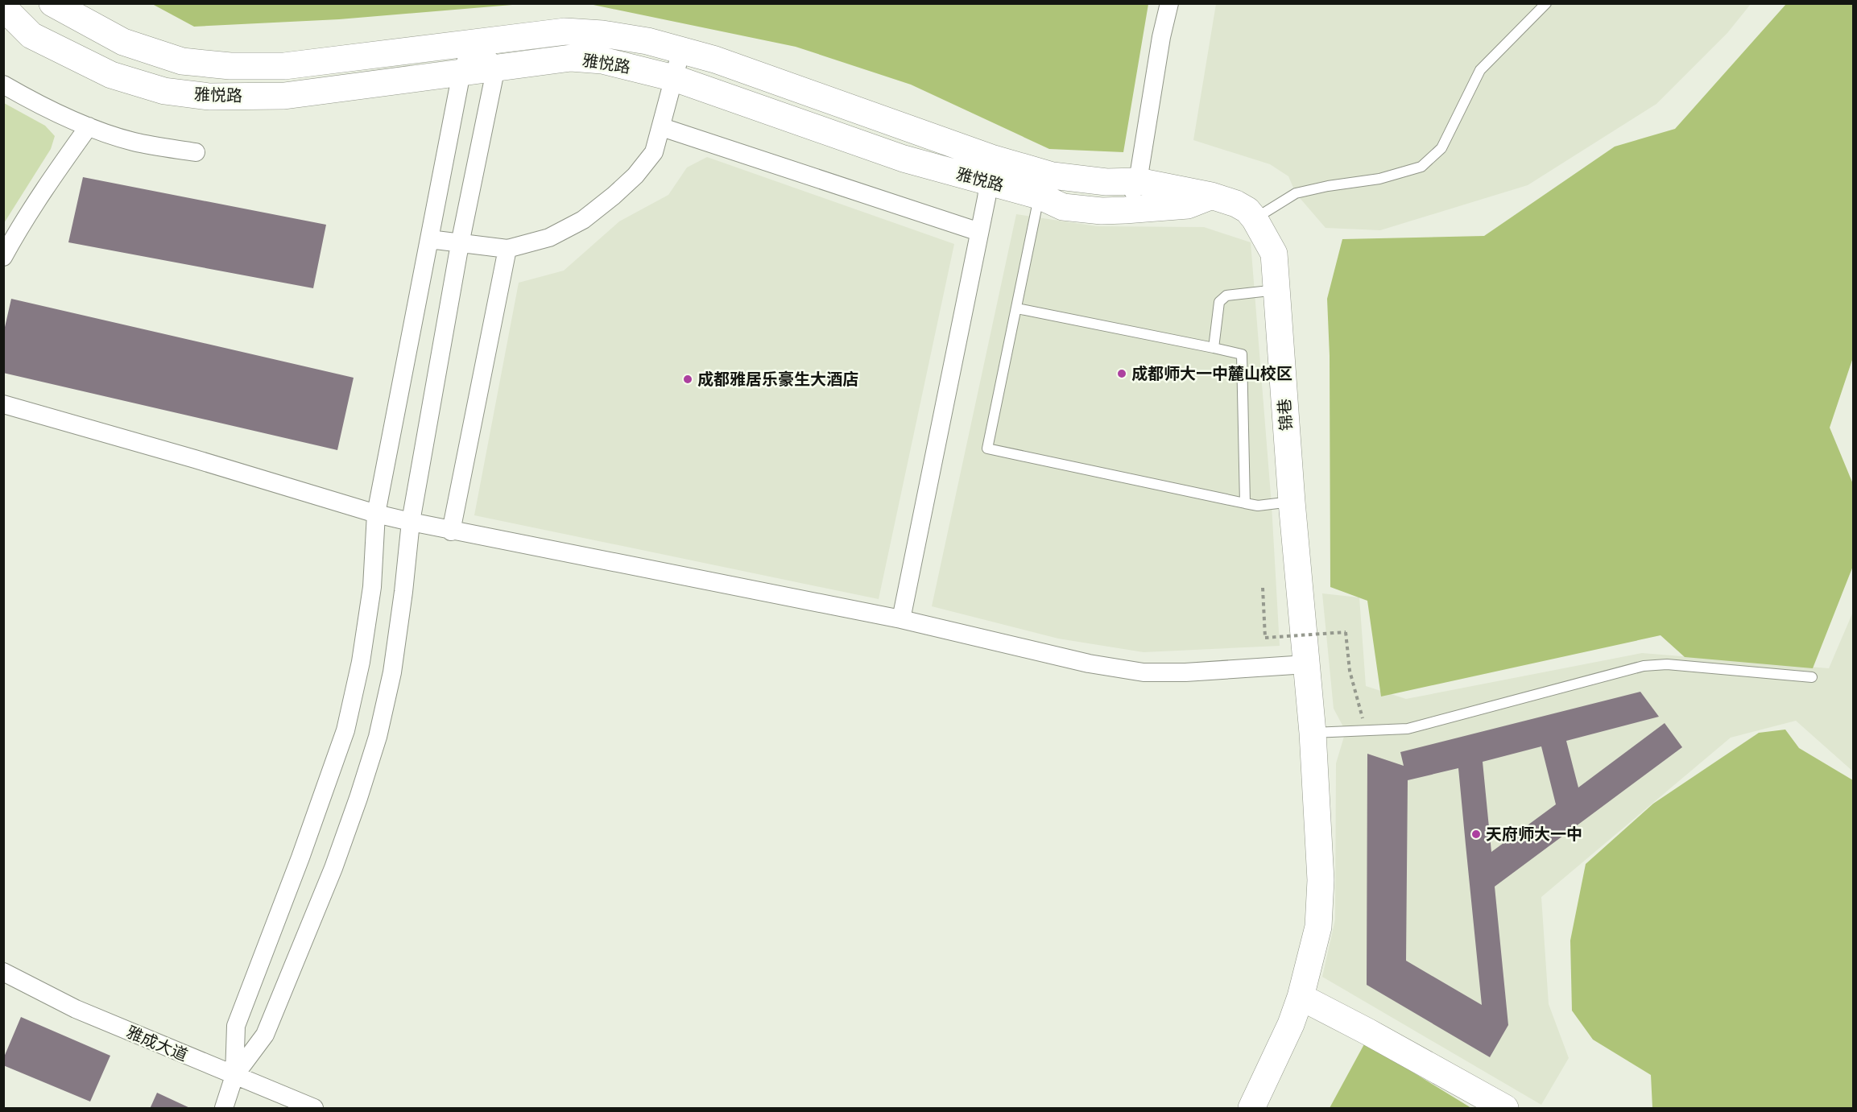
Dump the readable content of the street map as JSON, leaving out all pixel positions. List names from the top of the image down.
{
  "streets": {
    "street": ["雅悦路", "锦巷", "雅成大道"]
  },
  "crossings": [
    ["雅悦路", "锦巷"]
  ],
  "places": ["成都师大一中麓山校区", "成都雅居乐豪生大酒店", "天府师大一中"]
}
